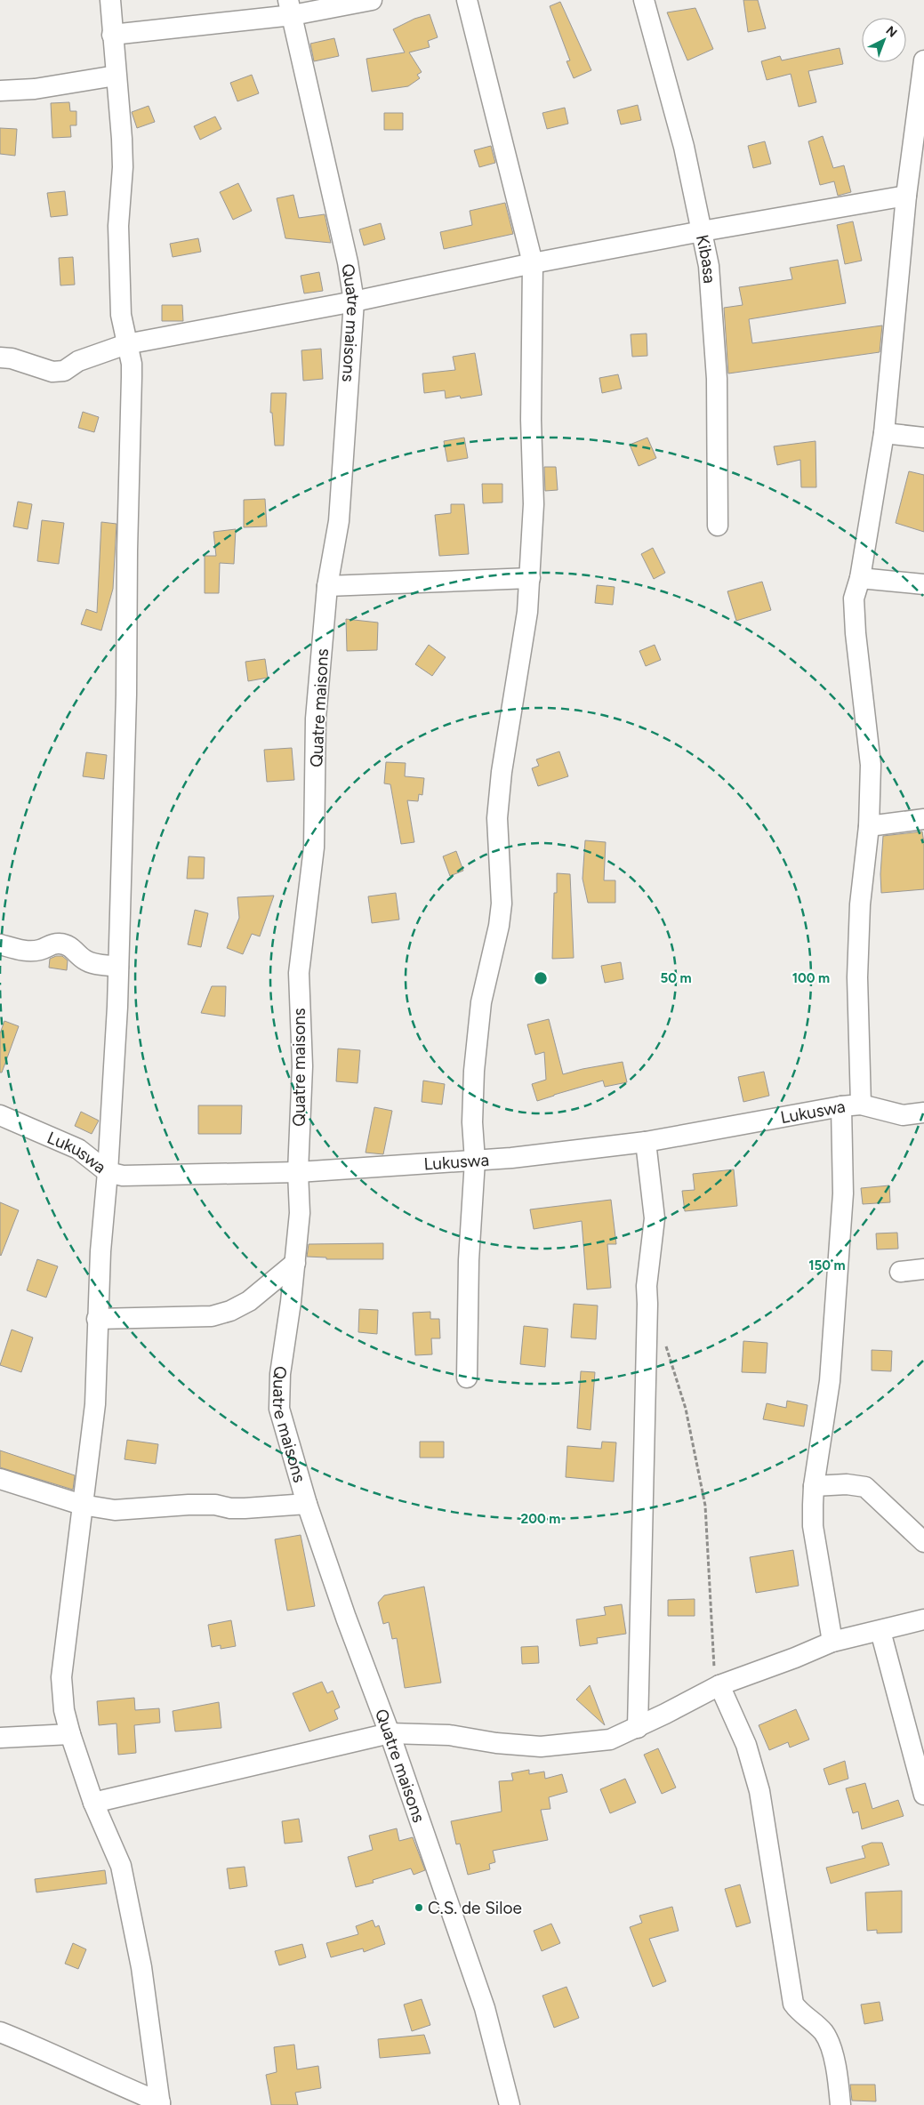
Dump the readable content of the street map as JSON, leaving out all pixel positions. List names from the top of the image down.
{
  "streets": {
    "street": ["Kibasa", "Quatre maisons", "Lukuswa"]
  },
  "crossings": [
    ["Quatre maisons", "Lukuswa"]
  ],
  "places": ["C.S. de Siloe"],
  "north": "top right",
  "rings": [
    "50 m",
    "100 m",
    "150 m",
    "200 m"
  ]
}
